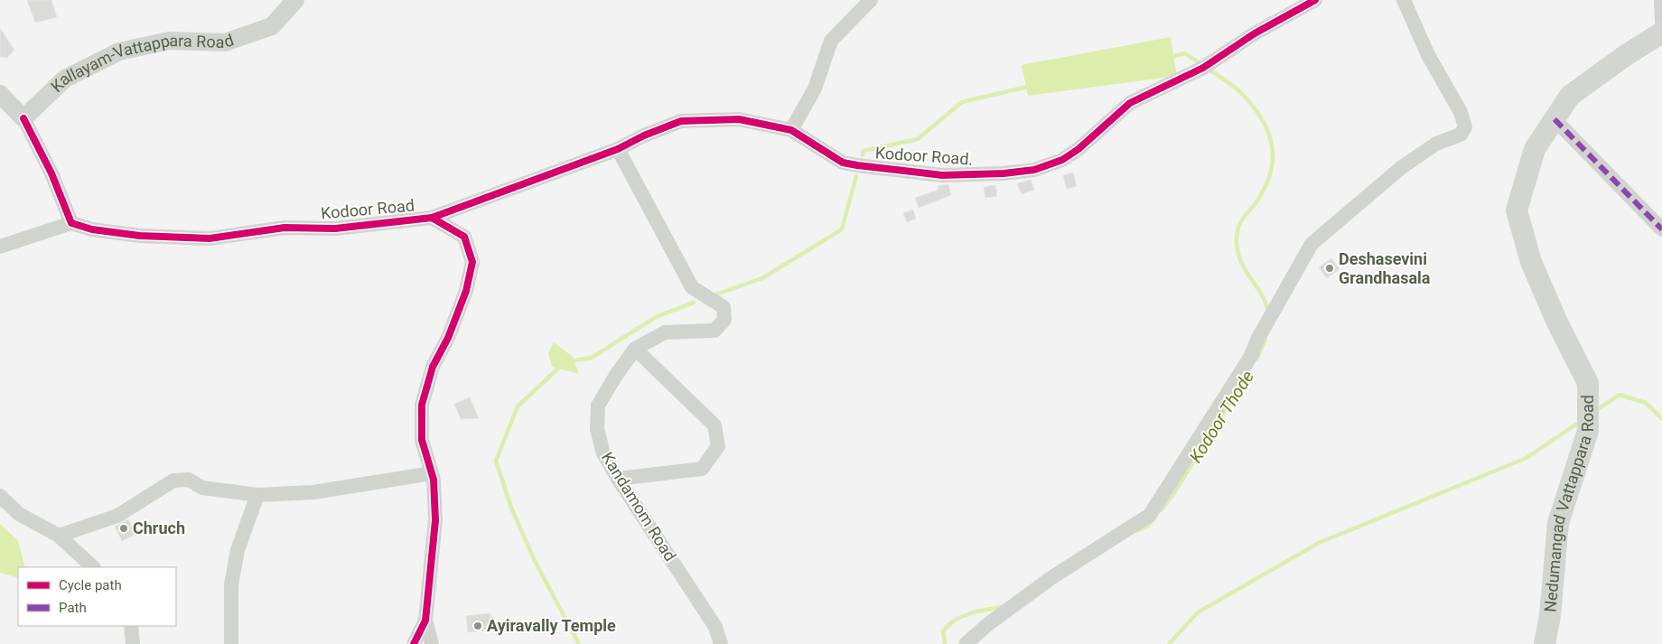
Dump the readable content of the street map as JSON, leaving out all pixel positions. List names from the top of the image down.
{
  "streets": {
    "main road": ["Nedumangad Vattappara Road"],
    "street": [
      "Kallayam-Vattappara Road",
      "Kodoor Road.",
      "Kodoor Road",
      "Kandamom Road"
    ]
  },
  "crossings": [
    ["Kodoor Road.", "Kodoor Road"],
    ["Kodoor Road.", "Kandamom Road"]
  ],
  "water": ["Kodoor Thode"],
  "places": ["Deshasevini Grandhasala", "Chruch", "Ayiravally Temple"],
  "legend": ["Cycle path", "Path"]
}
